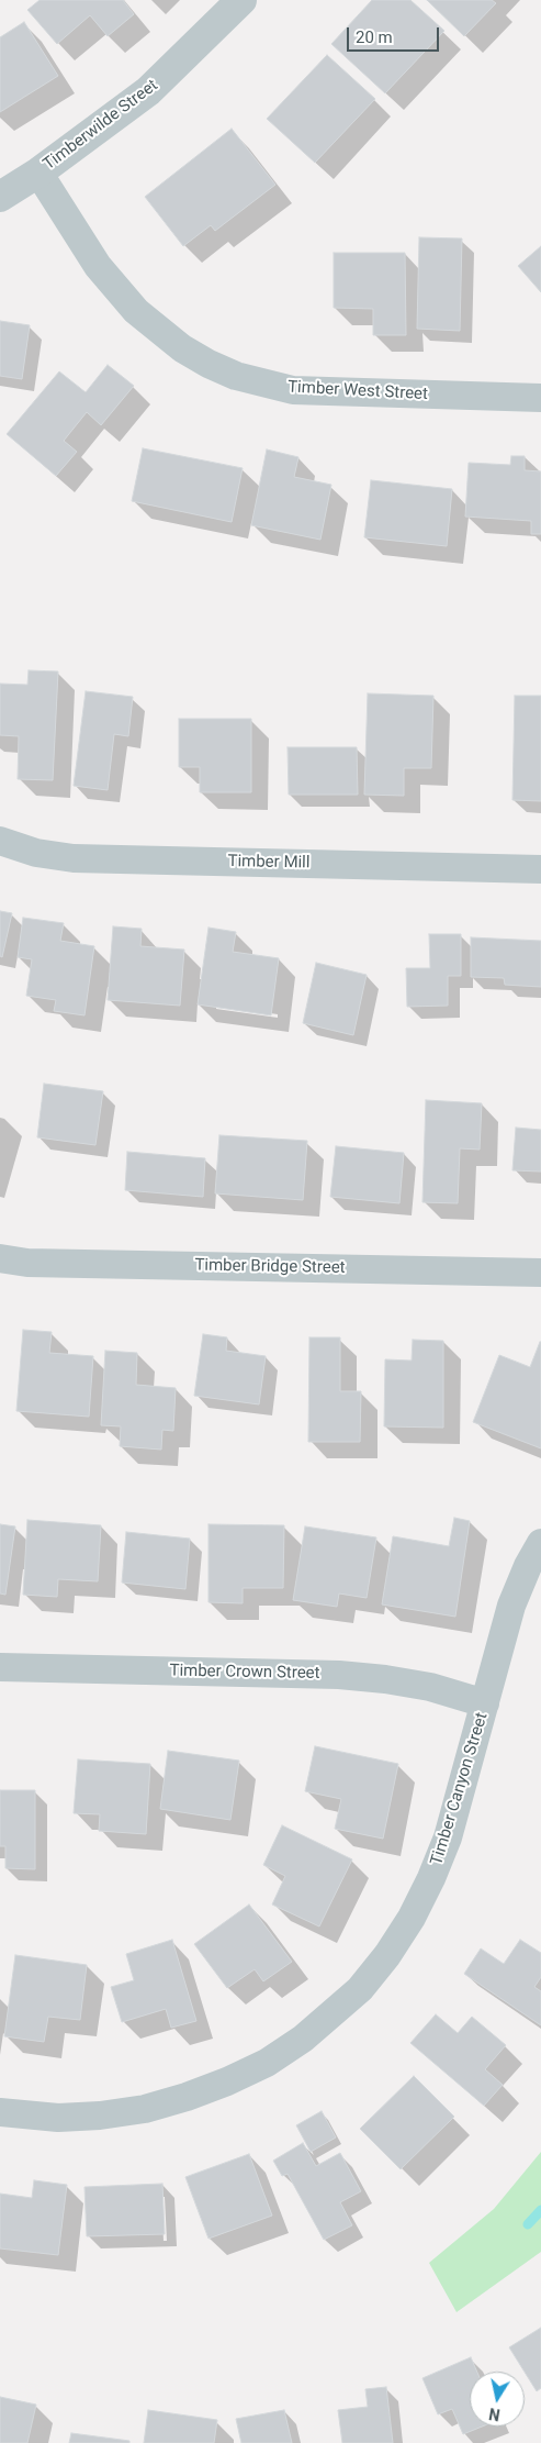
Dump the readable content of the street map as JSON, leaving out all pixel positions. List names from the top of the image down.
{
  "streets": {
    "street": [
      "Timberwilde Street",
      "Timber West Street",
      "Timber Mill",
      "Timber Bridge Street",
      "Timber Crown Street",
      "Timber Canyon Street"
    ]
  },
  "crossings": [
    ["Timberwilde Street", "Timber West Street"],
    ["Timber Crown Street", "Timber Canyon Street"]
  ],
  "scale_bar": "20 m",
  "north": "bottom"
}
